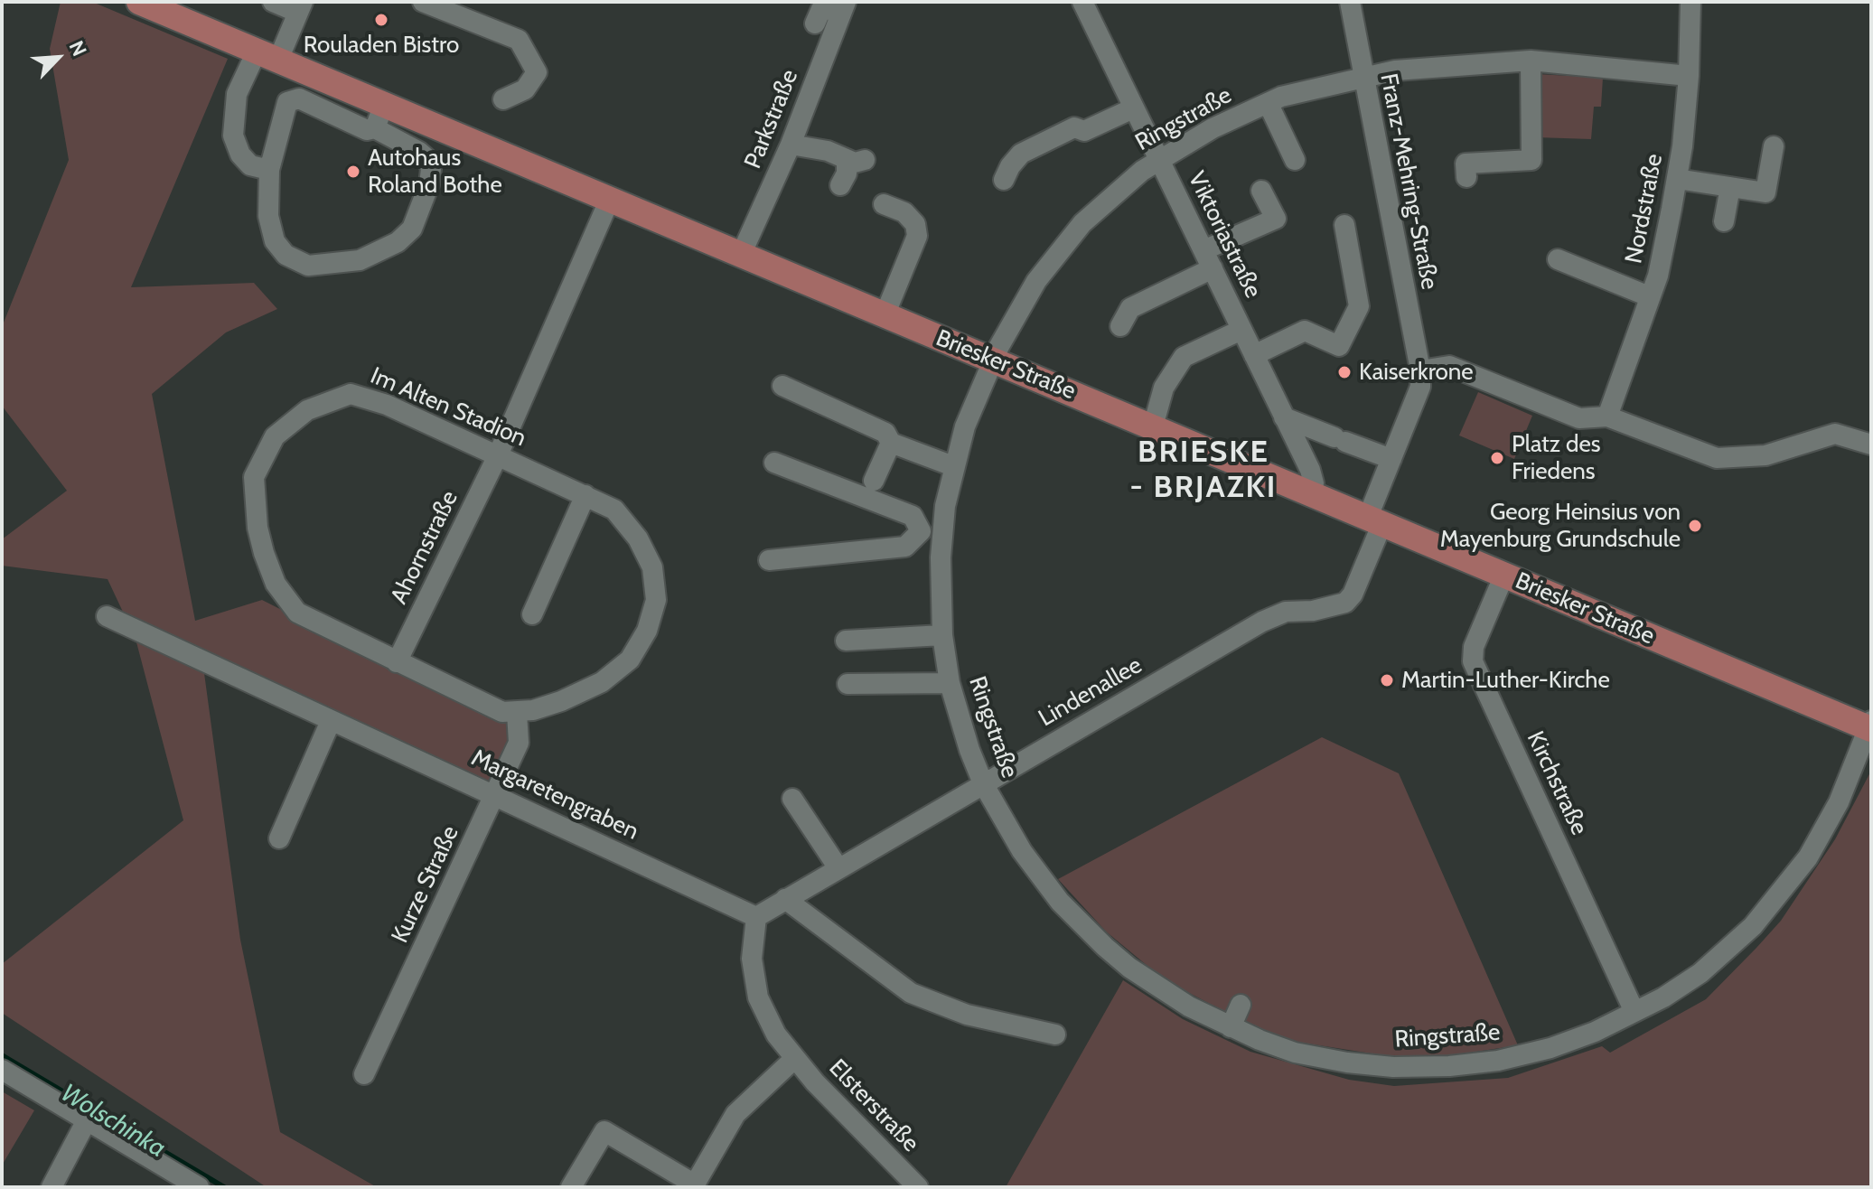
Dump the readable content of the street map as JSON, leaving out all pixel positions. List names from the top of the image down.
{
  "streets": {
    "main road": ["Briesker Straße"],
    "street": [
      "Parkstraße",
      "Ringstraße",
      "Franz-Mehring-Straße",
      "Nordstraße",
      "Viktoriastraße",
      "Im Alten Stadion",
      "Ahornstraße",
      "Lindenallee",
      "Kirchstraße",
      "Margaretengraben",
      "Kurze Straße",
      "Elsterstraße"
    ]
  },
  "crossings": [
    ["Parkstraße", "Briesker Straße"],
    ["Ringstraße", "Franz-Mehring-Straße"],
    ["Ringstraße", "Nordstraße"],
    ["Ringstraße", "Viktoriastraße"],
    ["Ringstraße", "Briesker Straße"],
    ["Ringstraße", "Lindenallee"],
    ["Ringstraße", "Kirchstraße"],
    ["Viktoriastraße", "Briesker Straße"],
    ["Briesker Straße", "Ahornstraße"],
    ["Briesker Straße", "Lindenallee"],
    ["Briesker Straße", "Kirchstraße"],
    ["Im Alten Stadion", "Ahornstraße"],
    ["Im Alten Stadion", "Kurze Straße"],
    ["Ahornstraße", "Kurze Straße"],
    ["Lindenallee", "Margaretengraben"],
    ["Lindenallee", "Elsterstraße"],
    ["Margaretengraben", "Kurze Straße"],
    ["Margaretengraben", "Elsterstraße"]
  ],
  "districts": ["BRIESKE - BRJAZKI"],
  "water": ["Wolschinka"],
  "places": [
    "Rouladen Bistro",
    "Autohaus Roland Bothe",
    "Kaiserkrone",
    "Platz des Friedens",
    "Georg Heinsius von Mayenburg Grundschule",
    "Martin-Luther-Kirche"
  ],
  "north": "top right"
}
